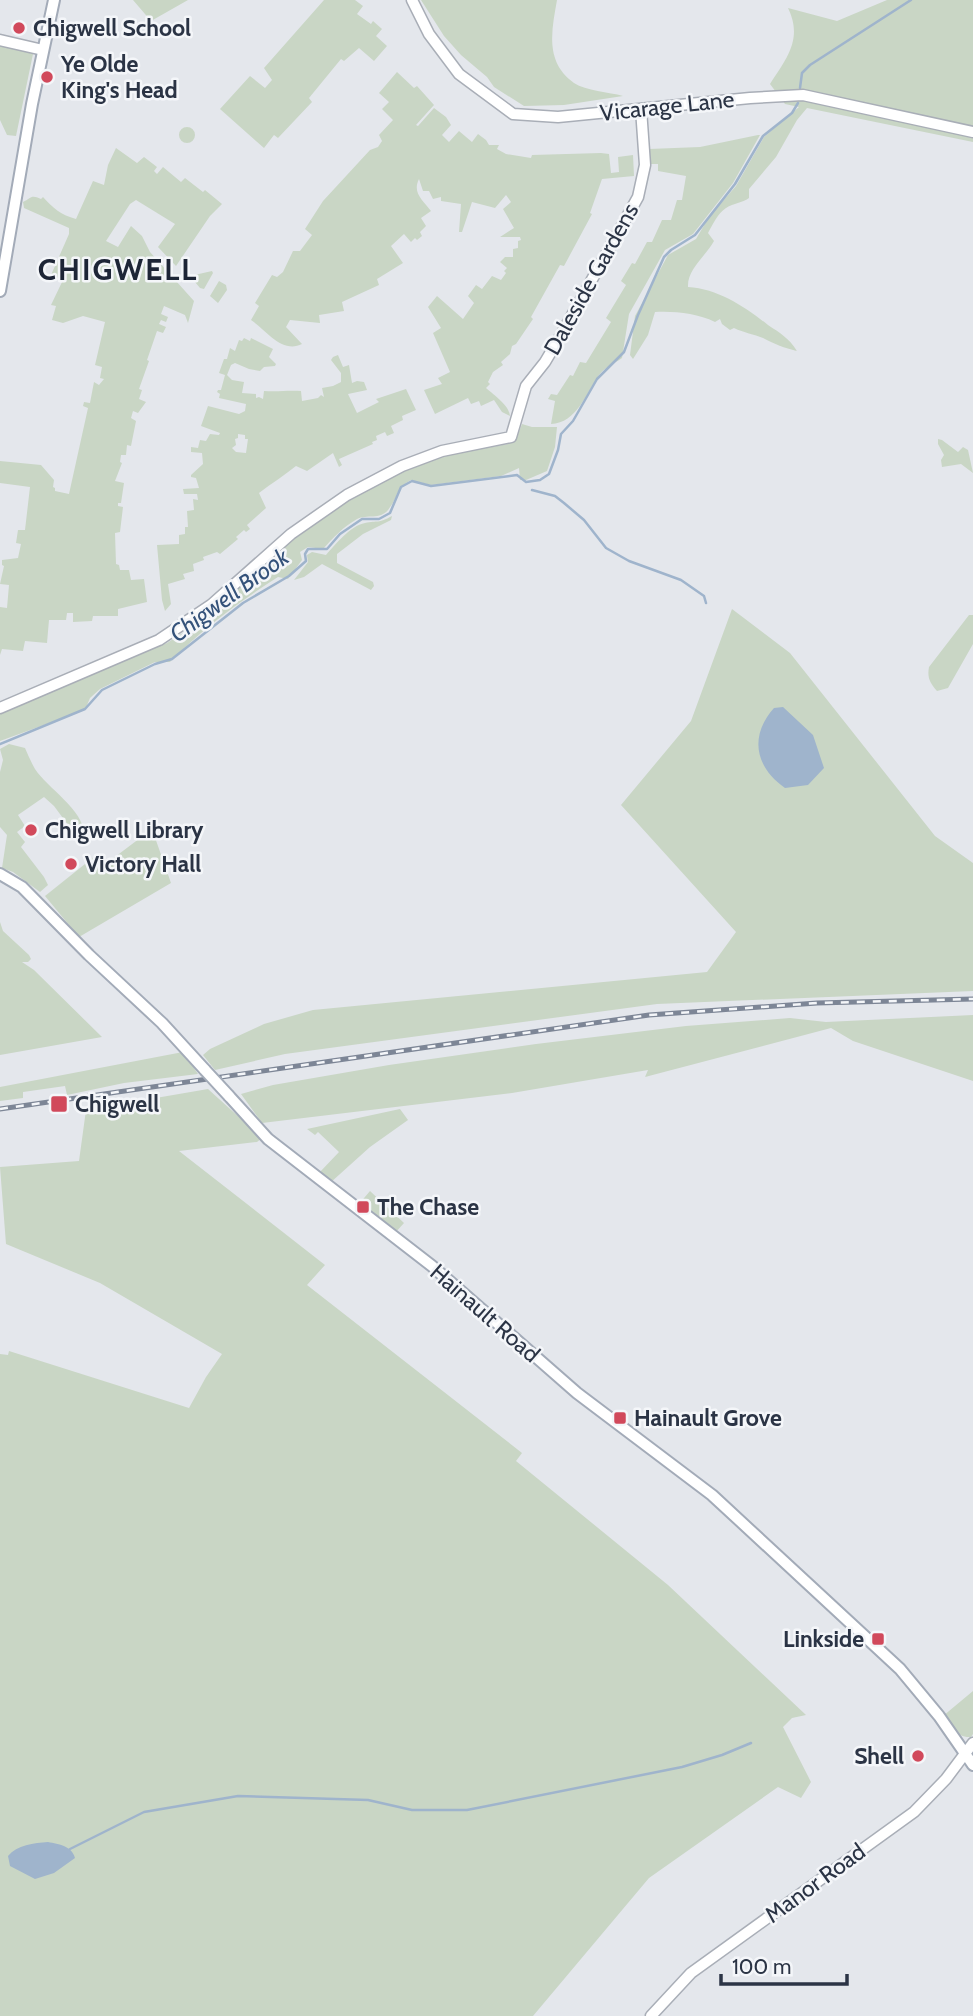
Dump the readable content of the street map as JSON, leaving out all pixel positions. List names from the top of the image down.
{
  "streets": {
    "main road": ["Hainault Road"],
    "street": ["Vicarage Lane", "Daleside Gardens", "Manor Road"]
  },
  "crossings": [
    ["Vicarage Lane", "Daleside Gardens"],
    ["Hainault Road", "Manor Road"]
  ],
  "districts": ["CHIGWELL"],
  "water": ["Chigwell Brook"],
  "places": {
    "other": [
      "Chigwell School",
      "Ye Olde King's Head",
      "Chigwell Library",
      "Victory Hall",
      "Shell"
    ],
    "transit": [
      "Chigwell",
      "The Chase",
      "Hainault Grove",
      "Linkside"
    ]
  },
  "scale_bar": "100 m"
}
